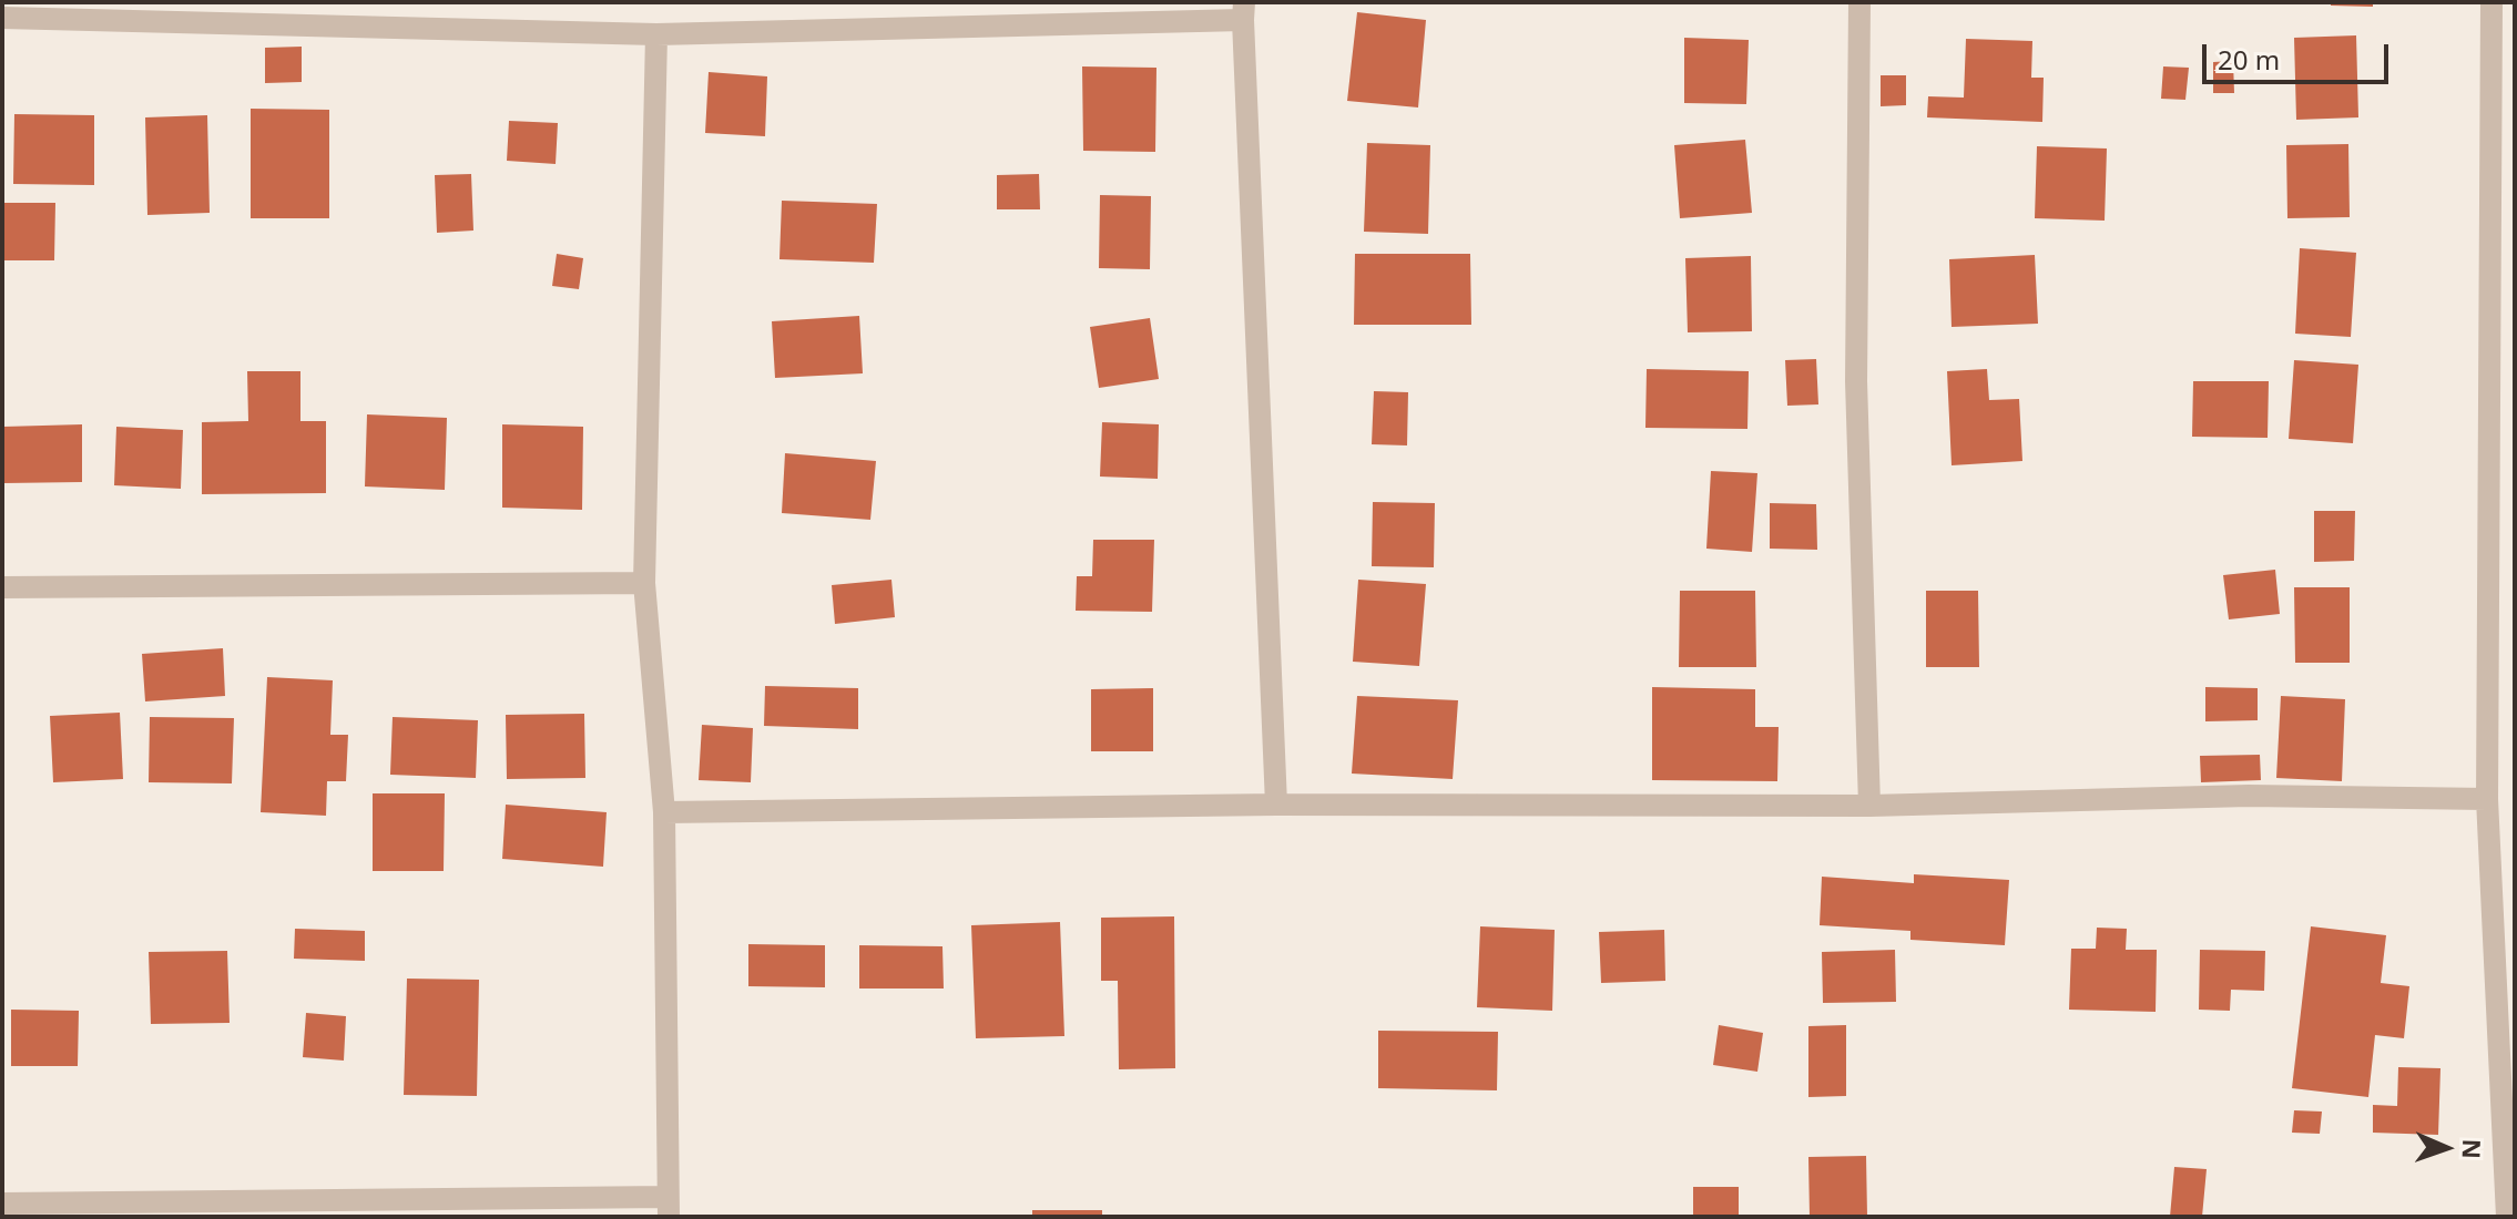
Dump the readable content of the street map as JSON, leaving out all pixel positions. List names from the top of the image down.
{
  "scale_bar": "20 m",
  "north": "right"
}
